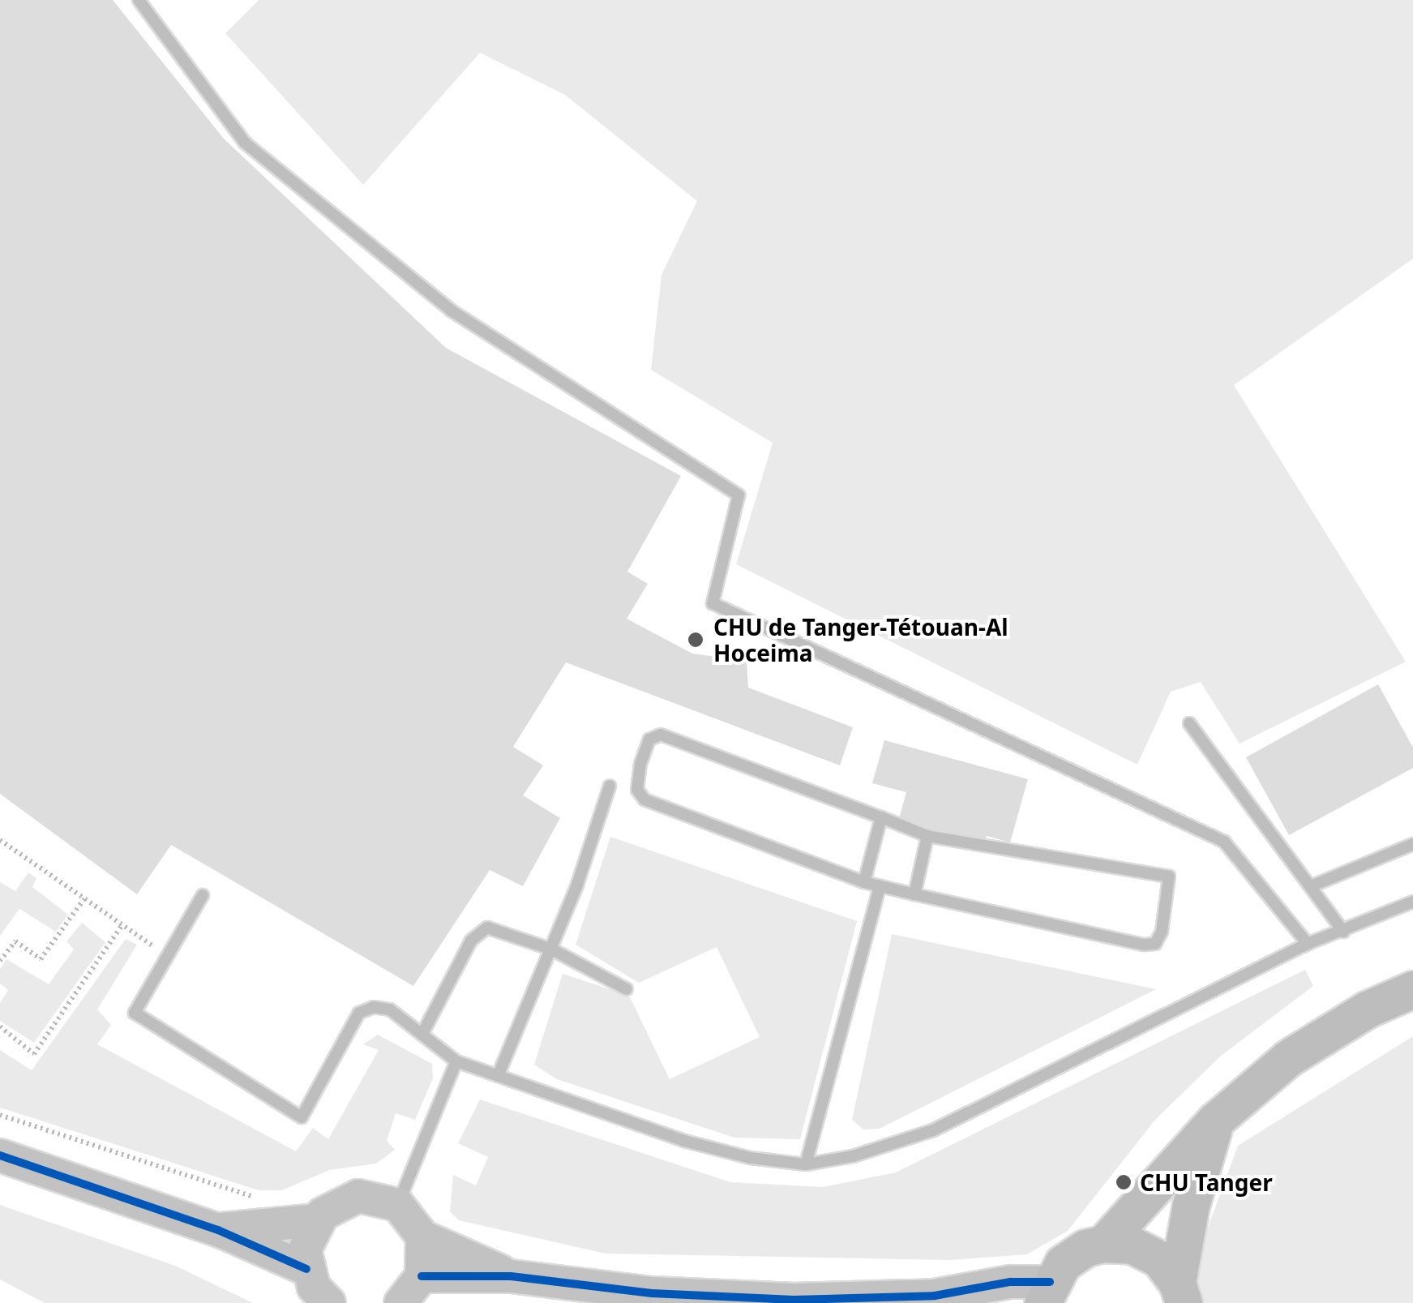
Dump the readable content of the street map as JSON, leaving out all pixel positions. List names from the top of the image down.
{
  "places": ["CHU de Tanger-Tétouan-Al Hoceima", "CHU Tanger"]
}
